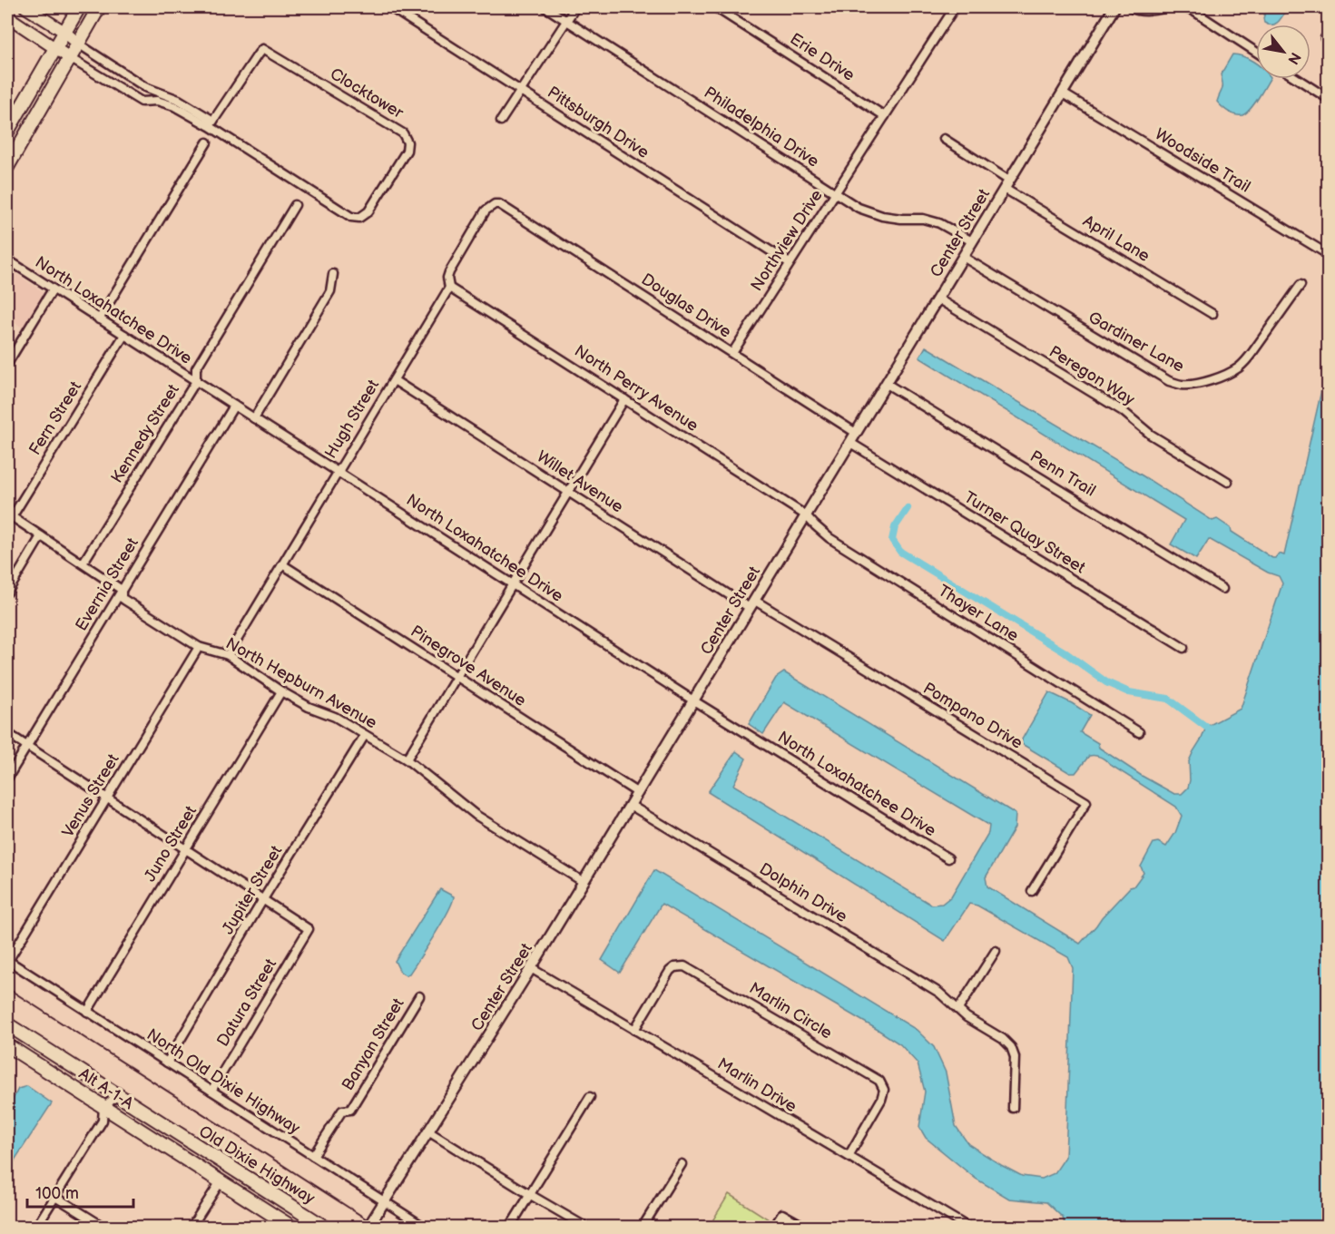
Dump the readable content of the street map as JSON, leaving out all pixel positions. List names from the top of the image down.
{
  "streets": {
    "main road": ["Alt A-1-A", "Old Dixie Highway"],
    "street": [
      "Erie Drive",
      "Clocktower",
      "Pittsburgh Drive",
      "Philadelphia Drive",
      "Woodside Trail",
      "Center Street",
      "April Lane",
      "Northview Drive",
      "Douglas Drive",
      "North Loxahatchee Drive",
      "Gardiner Lane",
      "Peregon Way",
      "North Perry Avenue",
      "Fern Street",
      "Hugh Street",
      "Kennedy Street",
      "Penn Trail",
      "Willet Avenue",
      "Turner Quay Street",
      "Evernia Street",
      "Thayer Lane",
      "Pinegrove Avenue",
      "North Hepburn Avenue",
      "Pompano Drive",
      "Venus Street",
      "Juno Street",
      "Jupiter Street",
      "Dolphin Drive",
      "Datura Street",
      "Marlin Circle",
      "Banyan Street",
      "North Old Dixie Highway",
      "Marlin Drive"
    ]
  },
  "crossings": [
    ["Erie Drive", "Northview Drive"],
    ["Pittsburgh Drive", "Northview Drive"],
    ["Philadelphia Drive", "Center Street"],
    ["Philadelphia Drive", "Northview Drive"],
    ["Woodside Trail", "Center Street"],
    ["Center Street", "April Lane"],
    ["Center Street", "Douglas Drive"],
    ["Center Street", "North Loxahatchee Drive"],
    ["Center Street", "Gardiner Lane"],
    ["Center Street", "Peregon Way"],
    ["Center Street", "North Perry Avenue"],
    ["Center Street", "Penn Trail"],
    ["Center Street", "Willet Avenue"],
    ["Center Street", "Turner Quay Street"],
    ["Center Street", "Thayer Lane"],
    ["Center Street", "Pinegrove Avenue"],
    ["Center Street", "North Hepburn Avenue"],
    ["Center Street", "Pompano Drive"],
    ["Center Street", "Dolphin Drive"],
    ["Center Street", "North Old Dixie Highway"],
    ["Center Street", "Marlin Drive"],
    ["Northview Drive", "Douglas Drive"],
    ["Douglas Drive", "Hugh Street"],
    ["North Loxahatchee Drive", "Fern Street"],
    ["North Loxahatchee Drive", "Hugh Street"],
    ["North Loxahatchee Drive", "Kennedy Street"],
    ["North Loxahatchee Drive", "Evernia Street"],
    ["North Perry Avenue", "Hugh Street"],
    ["North Perry Avenue", "Thayer Lane"],
    ["Fern Street", "North Hepburn Avenue"],
    ["Hugh Street", "Willet Avenue"],
    ["Hugh Street", "Pinegrove Avenue"],
    ["Hugh Street", "North Hepburn Avenue"],
    ["Kennedy Street", "North Hepburn Avenue"],
    ["Willet Avenue", "Pompano Drive"],
    ["Evernia Street", "North Hepburn Avenue"],
    ["North Hepburn Avenue", "Venus Street"],
    ["North Hepburn Avenue", "Juno Street"],
    ["North Hepburn Avenue", "Jupiter Street"],
    ["Venus Street", "North Old Dixie Highway"],
    ["Juno Street", "North Old Dixie Highway"],
    ["Jupiter Street", "Datura Street"],
    ["Jupiter Street", "North Old Dixie Highway"],
    ["Datura Street", "North Old Dixie Highway"],
    ["Marlin Circle", "Marlin Drive"],
    ["Banyan Street", "North Old Dixie Highway"],
    ["Alt A-1-A", "Old Dixie Highway"]
  ],
  "scale_bar": "100 m",
  "north": "bottom right"
}
